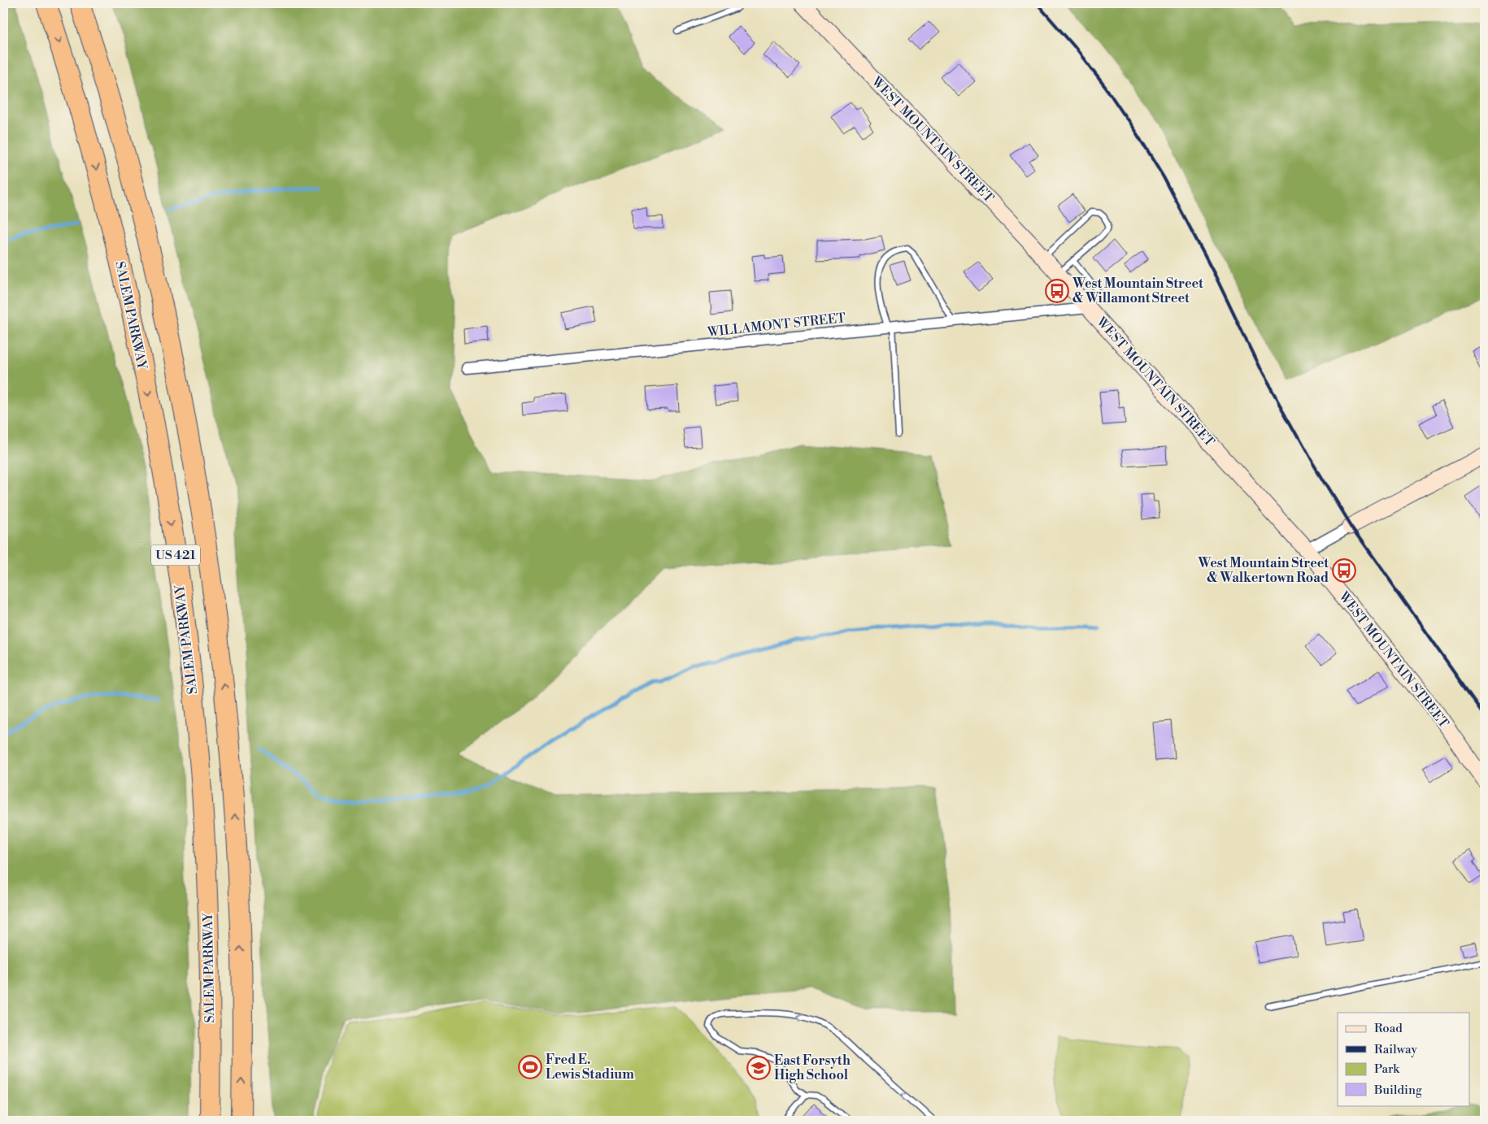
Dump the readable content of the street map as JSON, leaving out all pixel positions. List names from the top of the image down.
{
  "streets": {
    "highway": ["SALEM PARKWAY", "US 421"],
    "main road": ["WEST MOUNTAIN STREET"],
    "street": ["WILLAMONT STREET"]
  },
  "crossings": [
    ["WEST MOUNTAIN STREET", "WILLAMONT STREET"]
  ],
  "places": {
    "bus stop": ["West Mountain Street & Willamont Street", "West Mountain Street & Walkertown Road"],
    "sports": ["Fred E. Lewis Stadium"],
    "school or university": ["East Forsyth High School"]
  },
  "legend": [
    "Road",
    "Railway",
    "Park",
    "Building"
  ]
}
